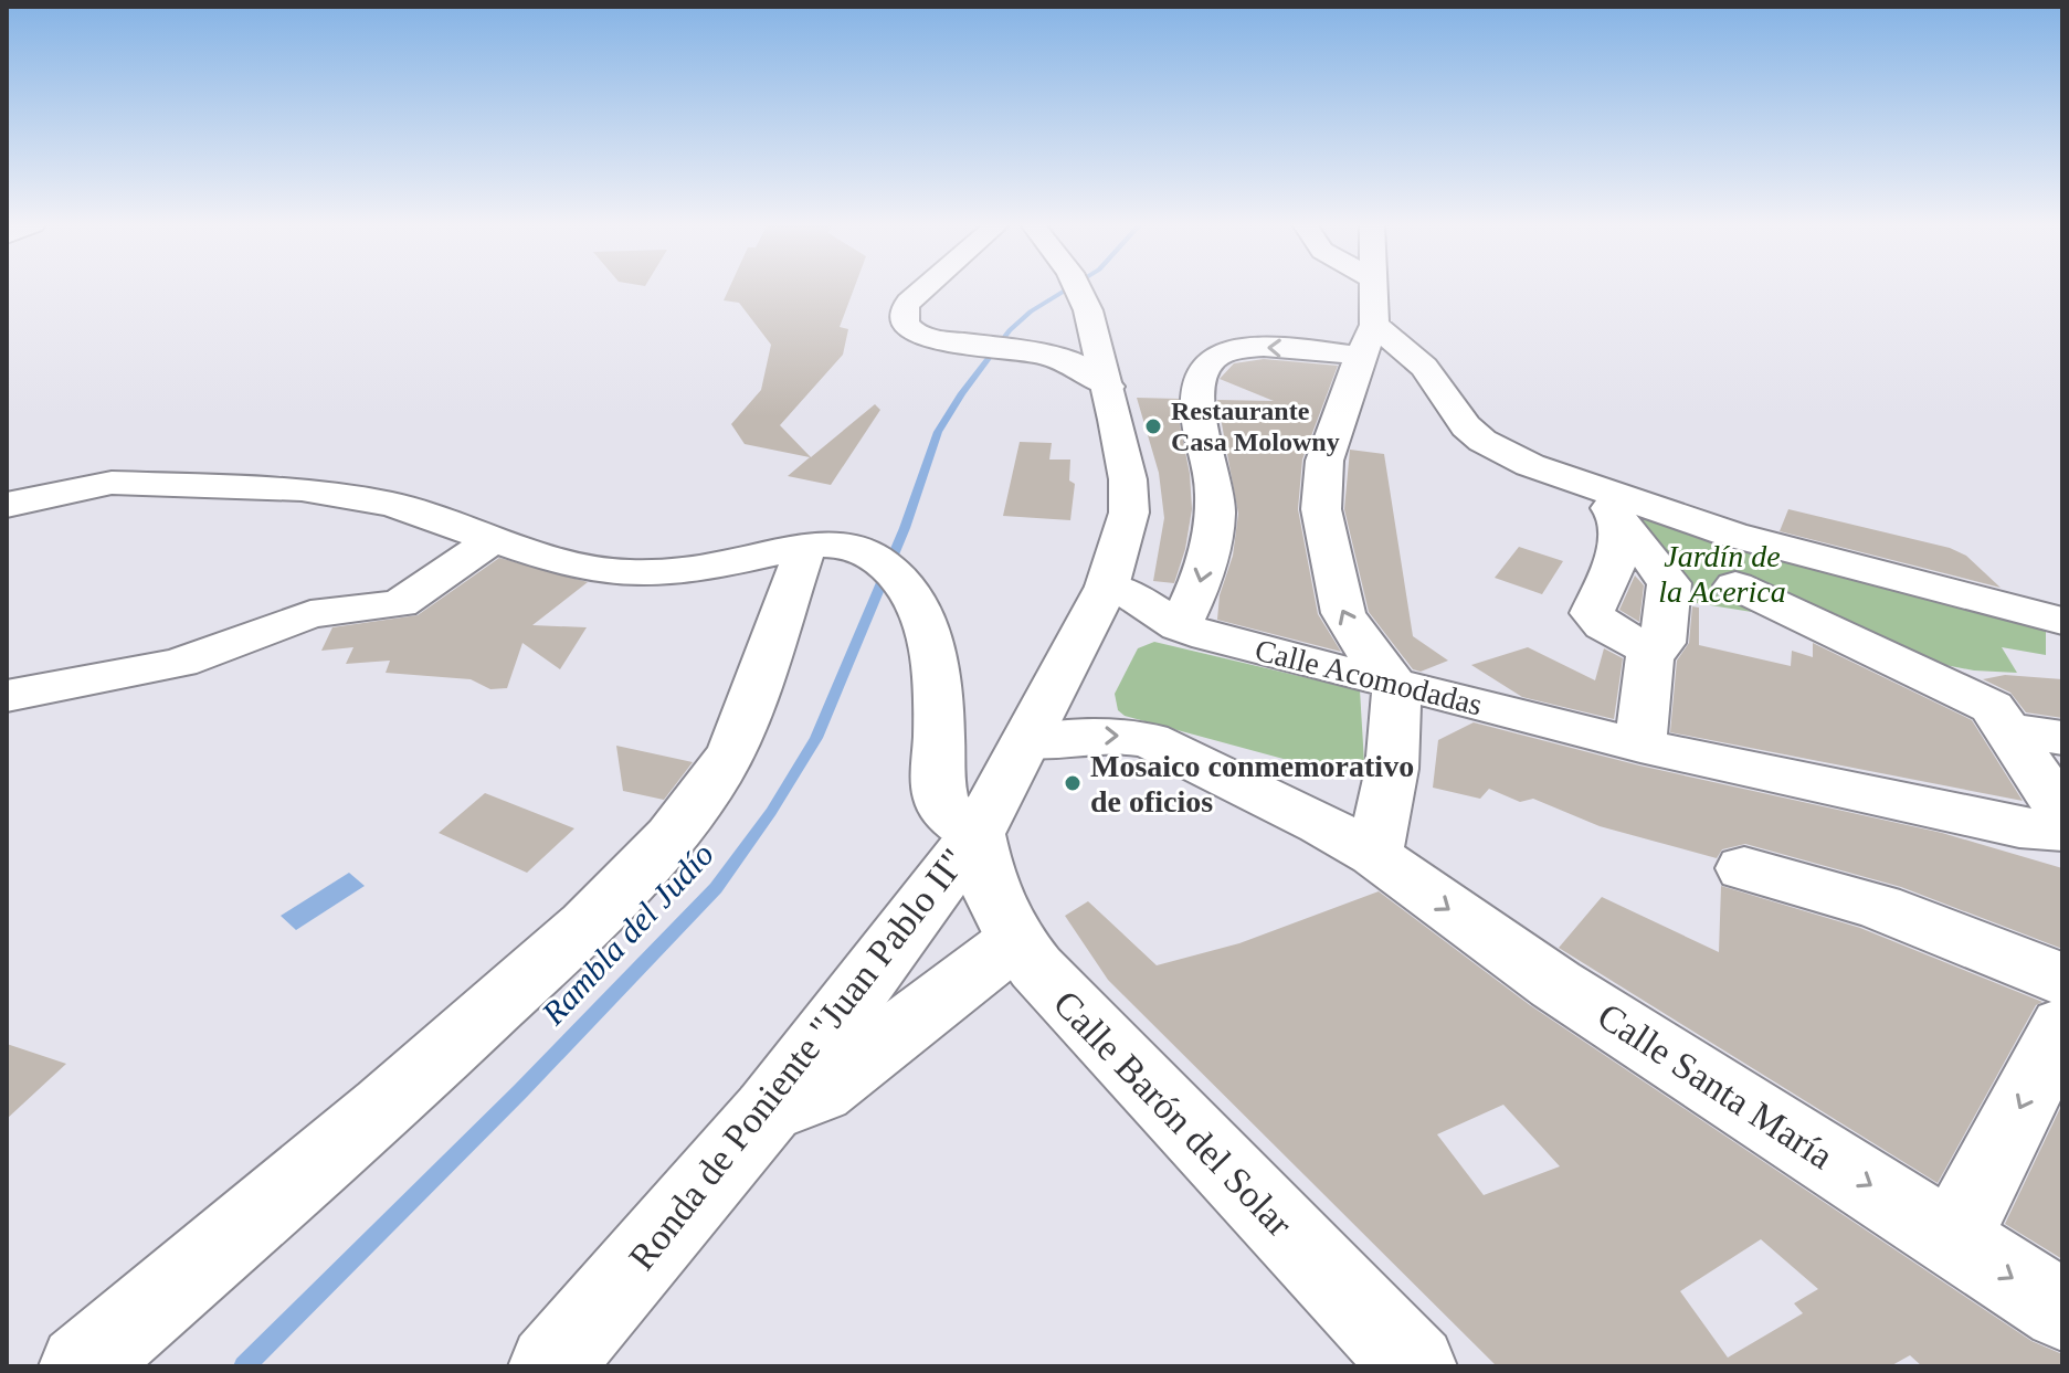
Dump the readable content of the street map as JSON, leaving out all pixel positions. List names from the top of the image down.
{
  "streets": {
    "street": [
      "Calle Acomodadas",
      "Ronda de Poniente \"Juan Pablo II\"",
      "Calle Santa María",
      "Calle Barón del Solar"
    ]
  },
  "crossings": [
    ["Calle Acomodadas", "Ronda de Poniente \"Juan Pablo II\""],
    ["Ronda de Poniente \"Juan Pablo II\"", "Calle Santa María"],
    ["Ronda de Poniente \"Juan Pablo II\"", "Calle Barón del Solar"]
  ],
  "water": ["Rambla del Judío"],
  "parks": ["Jardín de la Acerica"],
  "places": ["Restaurante Casa Molowny", "Mosaico conmemorativo de oficios"]
}
